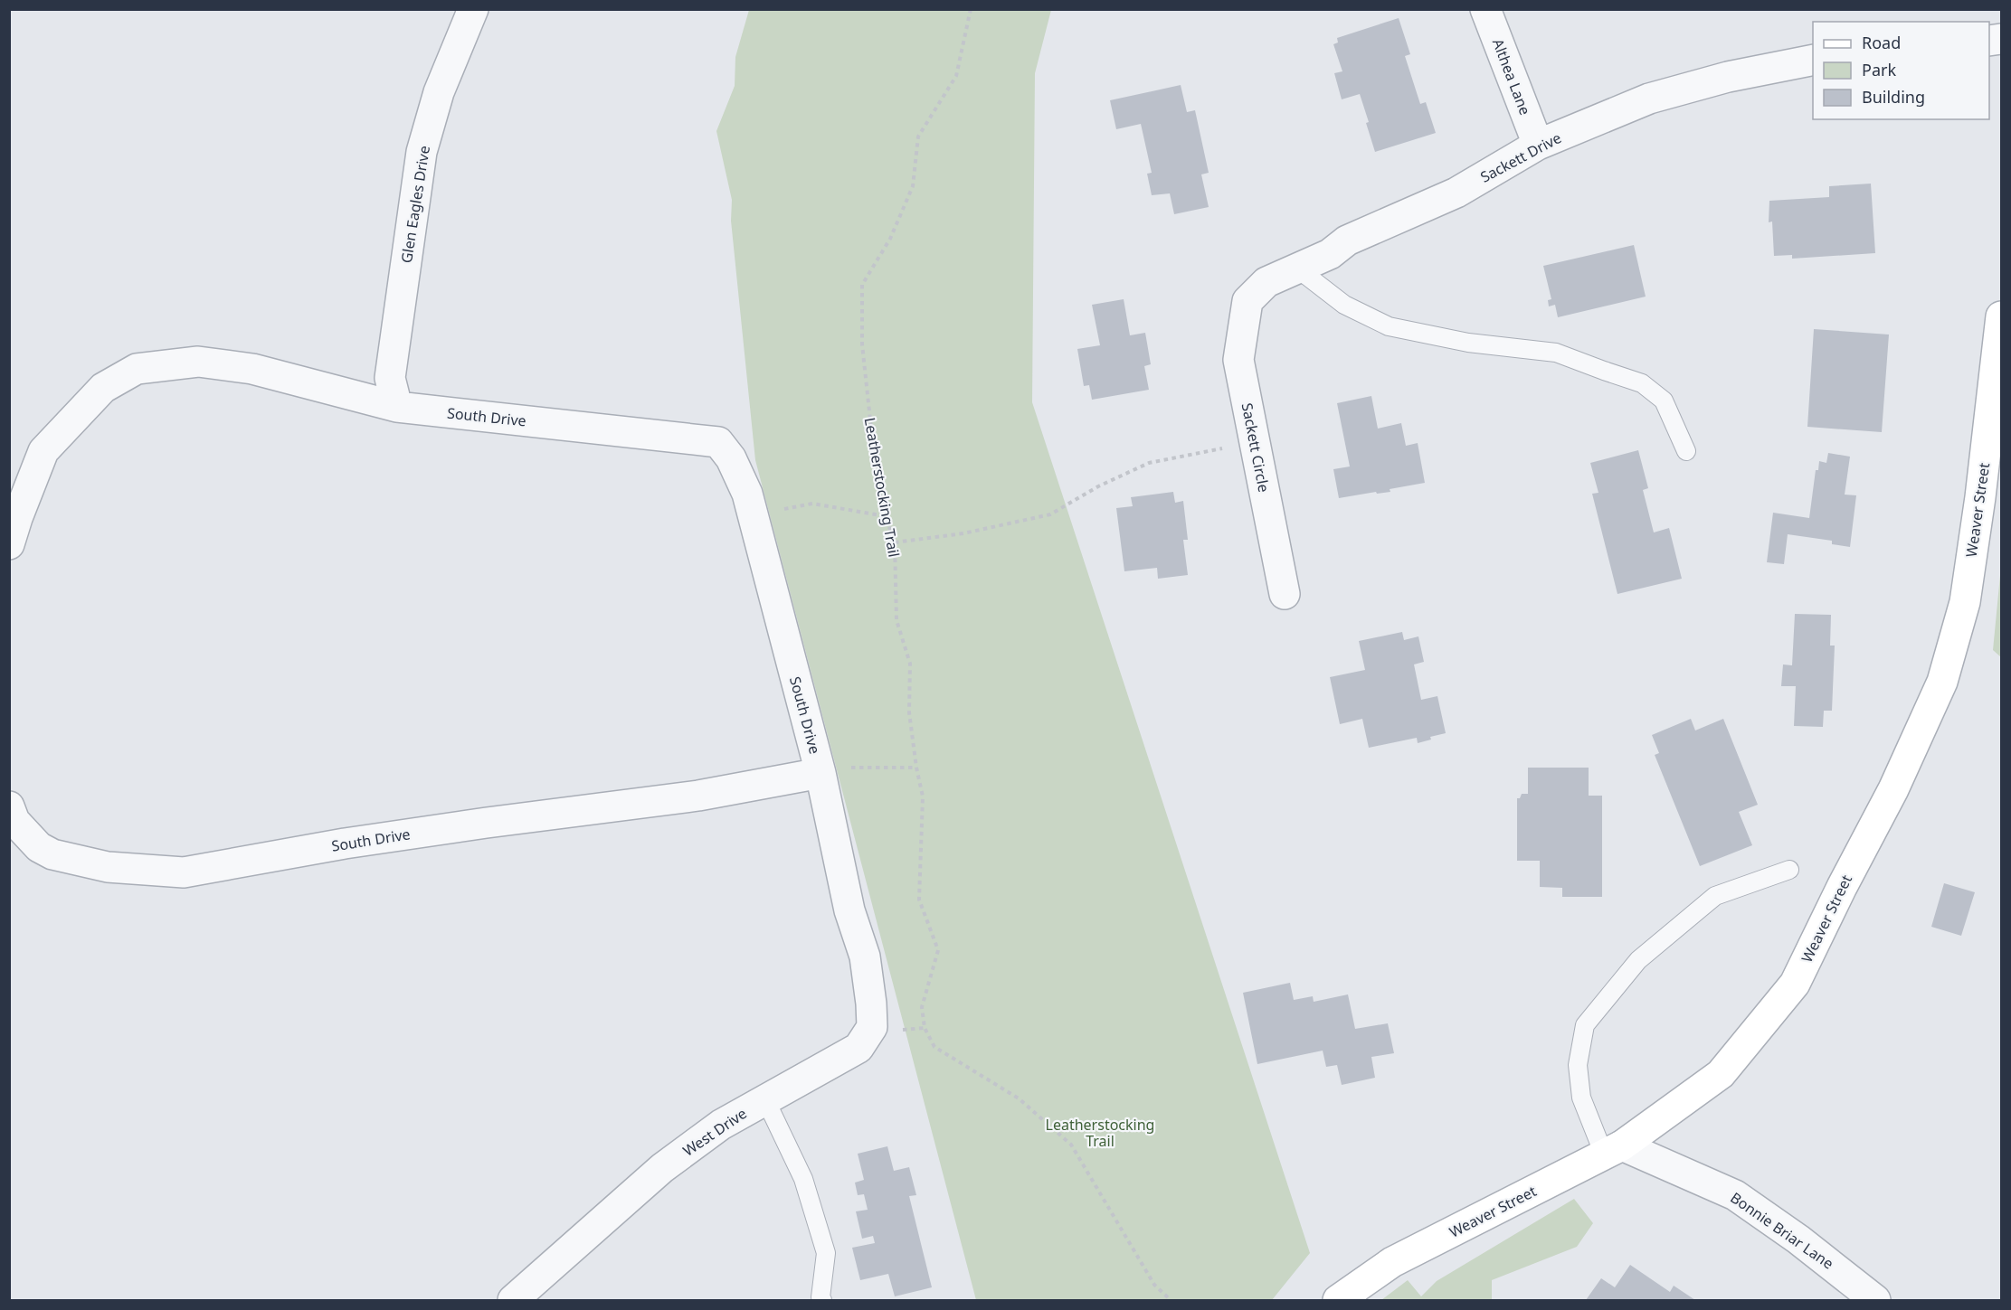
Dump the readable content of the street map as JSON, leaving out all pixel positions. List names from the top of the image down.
{
  "streets": {
    "main road": ["Weaver Street"],
    "street": [
      "Althea Lane",
      "Sackett Drive",
      "Glen Eagles Drive",
      "South Drive",
      "Sackett Circle",
      "West Drive",
      "Bonnie Briar Lane"
    ],
    "path": ["Leatherstocking Trail"]
  },
  "crossings": [
    ["Althea Lane", "Sackett Drive"],
    ["Sackett Drive", "Sackett Circle"],
    ["Glen Eagles Drive", "South Drive"],
    ["South Drive", "West Drive"],
    ["Weaver Street", "Bonnie Briar Lane"]
  ],
  "parks": ["Leatherstocking Trail"],
  "legend": ["Road", "Park", "Building"]
}
